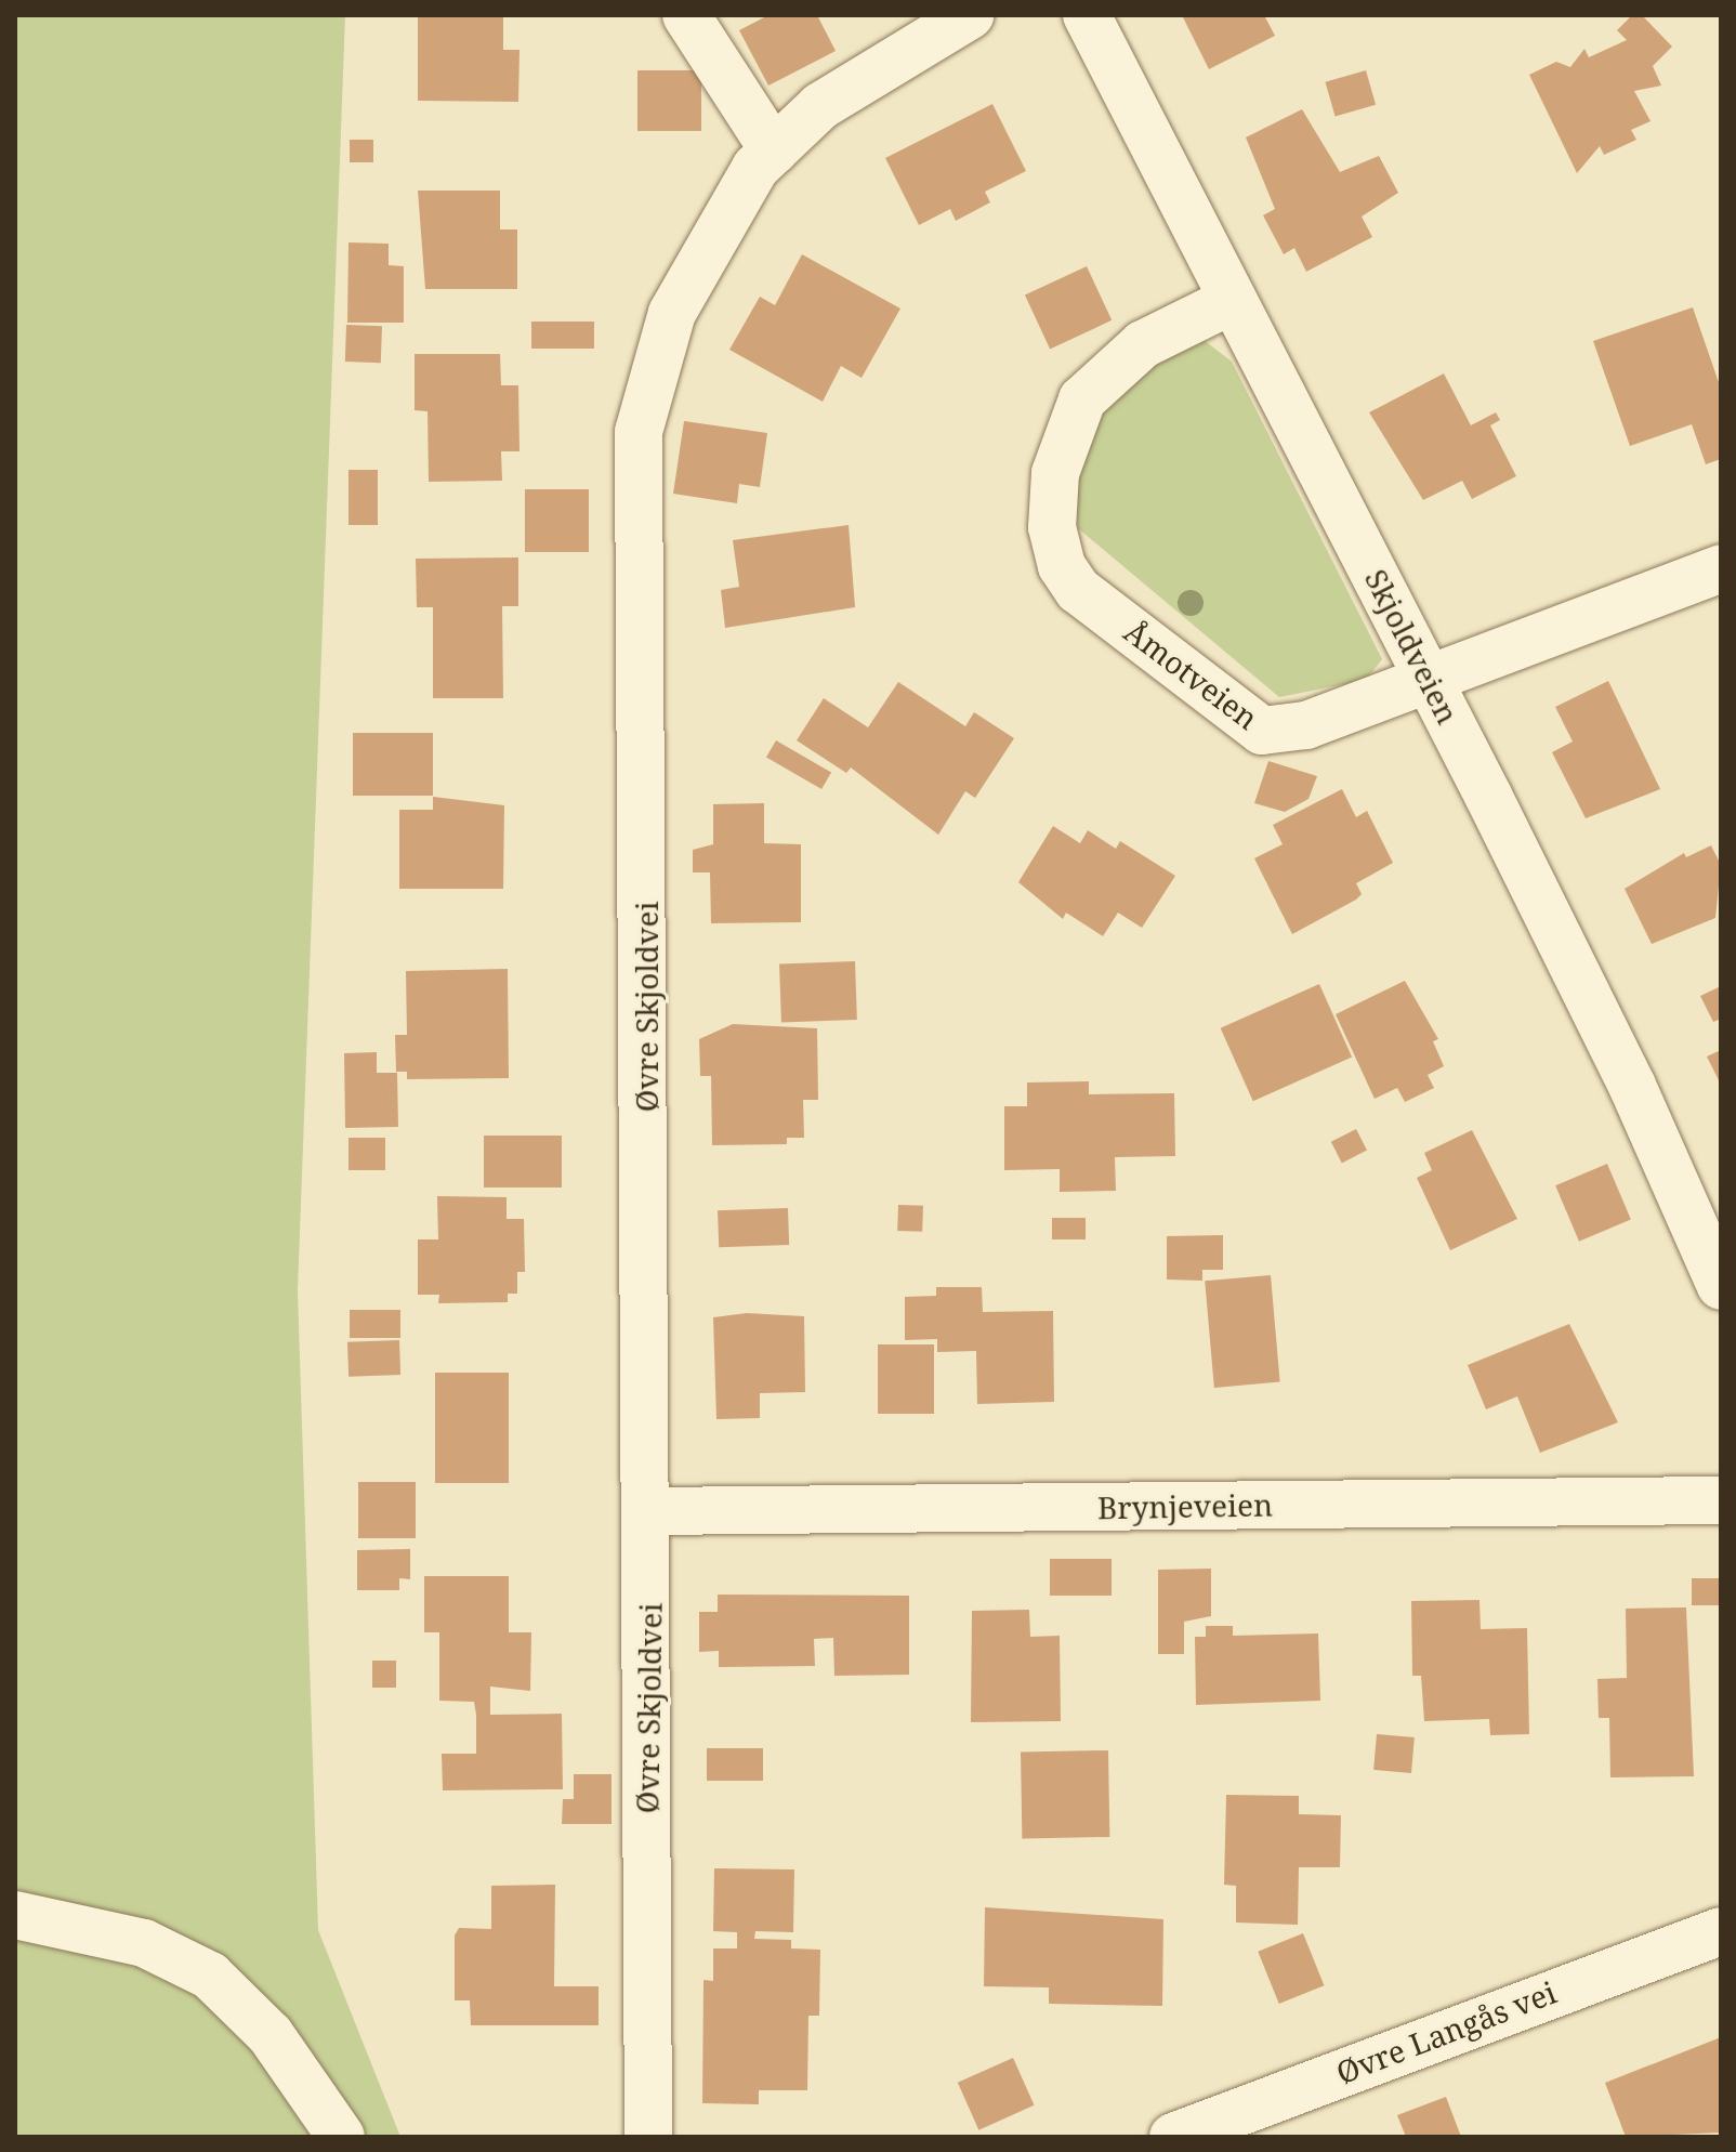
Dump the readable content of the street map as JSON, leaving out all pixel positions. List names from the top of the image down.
{
  "streets": {
    "street": [
      "Skjoldveien",
      "Åmotveien",
      "Øvre Skjoldvei",
      "Brynjeveien",
      "Øvre Langås vei"
    ]
  },
  "crossings": [
    ["Skjoldveien", "Åmotveien"],
    ["Øvre Skjoldvei", "Brynjeveien"]
  ]
}
